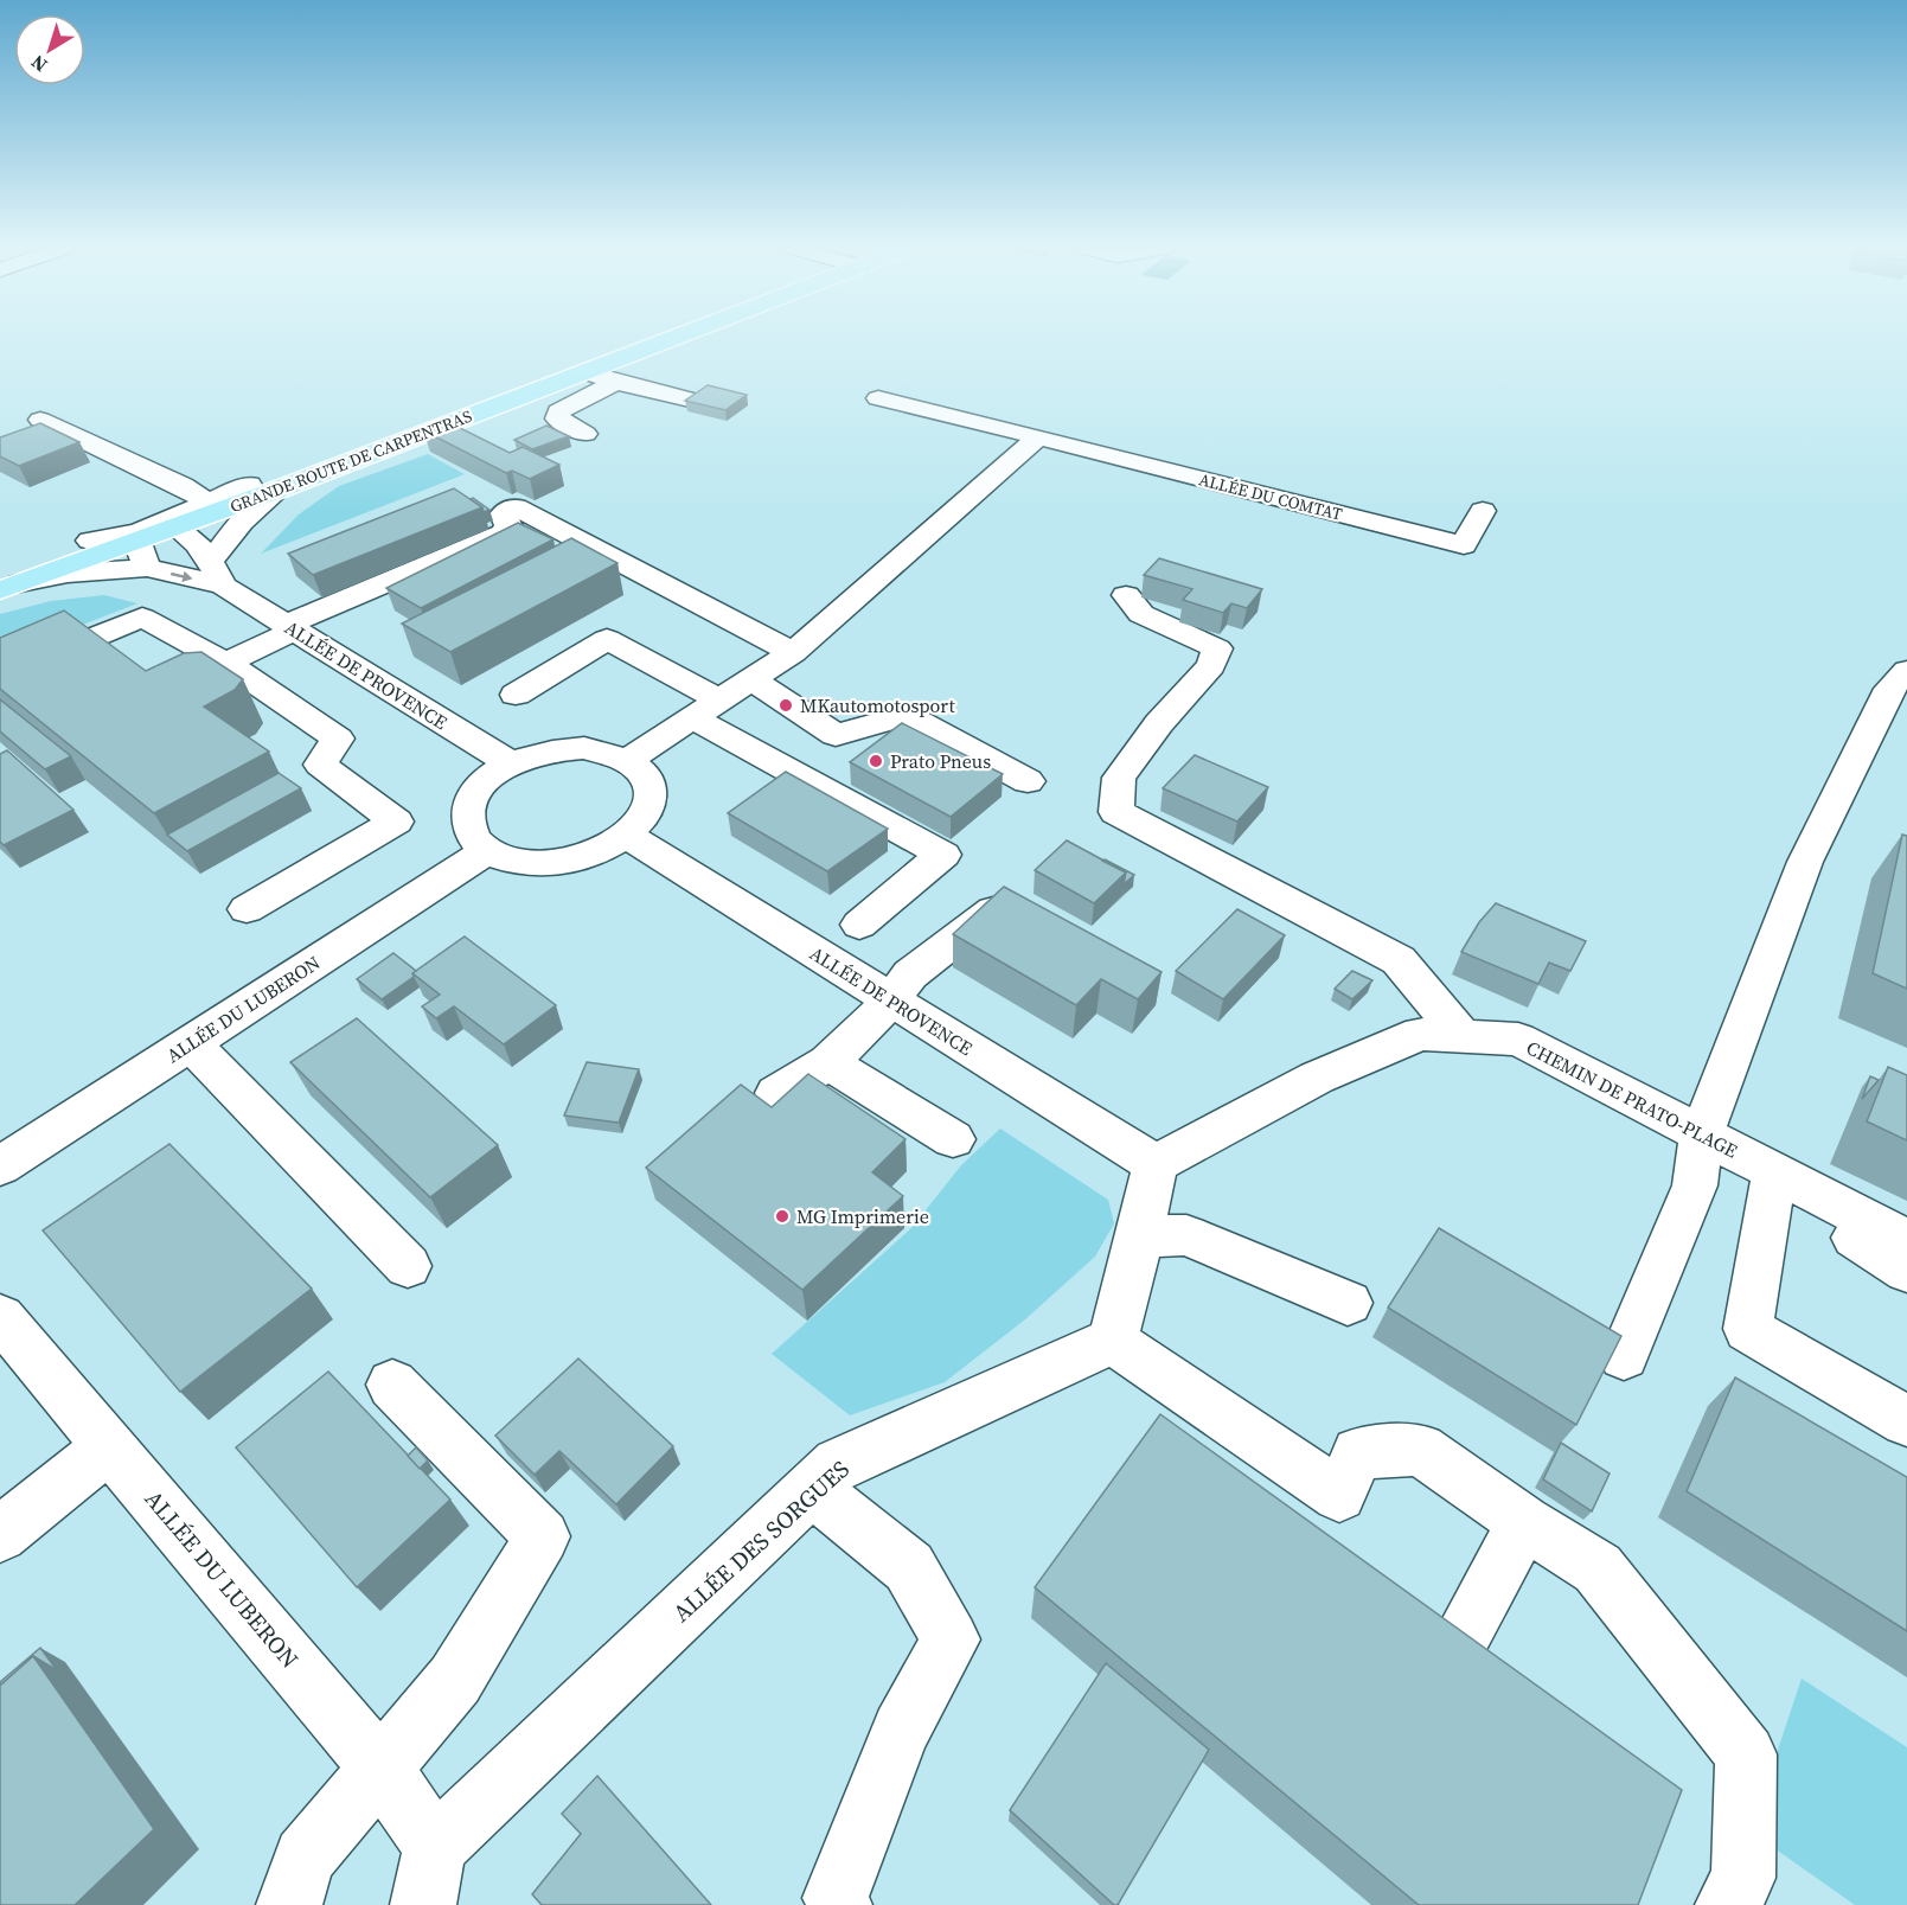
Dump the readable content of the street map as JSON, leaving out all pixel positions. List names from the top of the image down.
{
  "streets": {
    "main road": ["GRANDE ROUTE DE CARPENTRAS"],
    "street": [
      "ALLÉE DU COMTAT",
      "ALLÉE DE PROVENCE",
      "ALLÉE DU LUBERON",
      "CHEMIN DE PRATO-PLAGE",
      "ALLÉE DES SORGUES"
    ]
  },
  "crossings": [
    ["GRANDE ROUTE DE CARPENTRAS", "ALLÉE DE PROVENCE"],
    ["ALLÉE DE PROVENCE", "ALLÉE DU LUBERON"],
    ["ALLÉE DE PROVENCE", "CHEMIN DE PRATO-PLAGE"],
    ["ALLÉE DU LUBERON", "ALLÉE DES SORGUES"]
  ],
  "places": ["MKautomotosport", "Prato Pneus", "MG Imprimerie"],
  "north": "bottom left"
}
